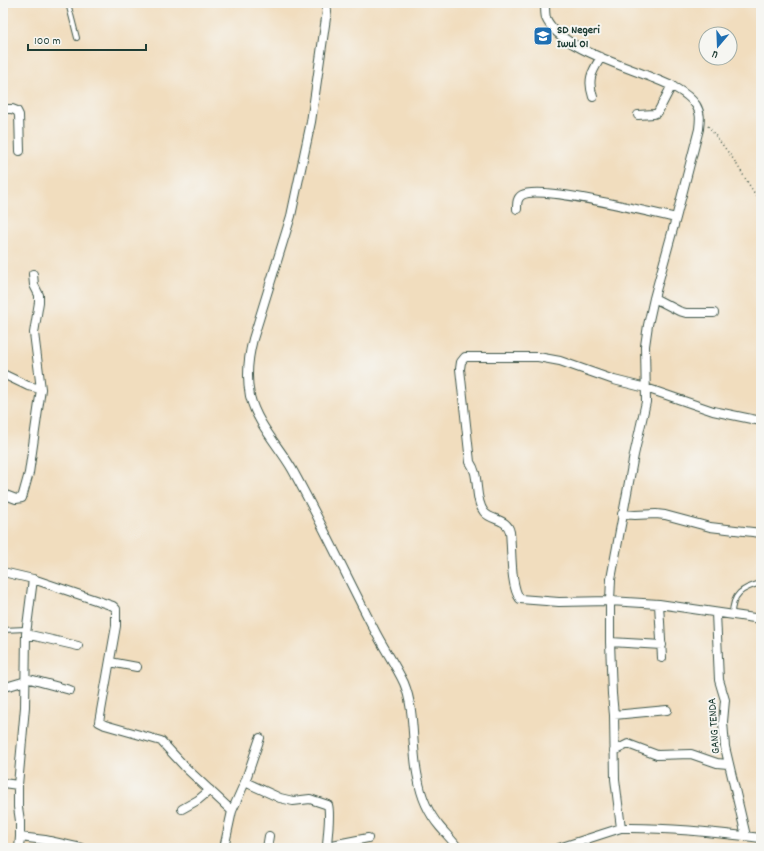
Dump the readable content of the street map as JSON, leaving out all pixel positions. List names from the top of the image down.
{
  "streets": {
    "street": ["GANG TENDA"]
  },
  "places": {
    "school or university": ["SD Negeri Iwul 01"]
  },
  "scale_bar": "100 m",
  "north": "bottom"
}
